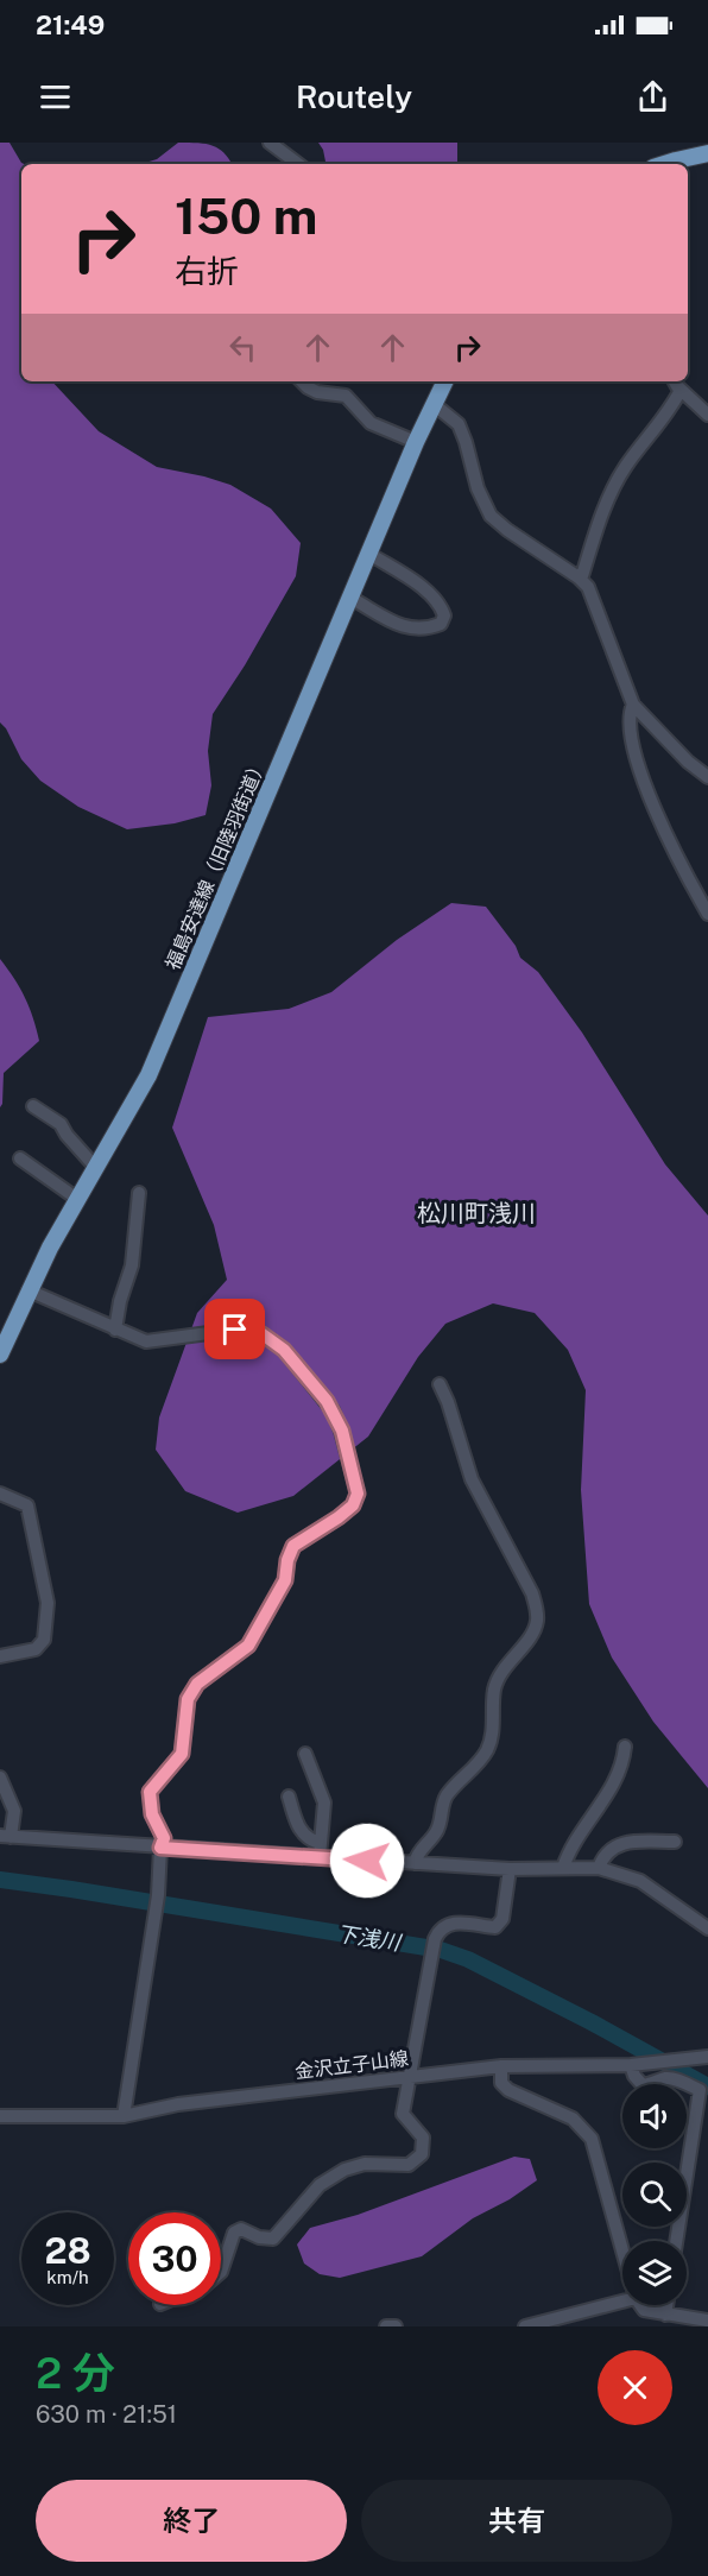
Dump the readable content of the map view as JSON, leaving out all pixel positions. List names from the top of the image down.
{
  "streets": {
    "main road": ["福島安達線（旧陸羽街道）"],
    "street": ["金沢立子山線"]
  },
  "districts": ["松川町浅川"],
  "water": ["下浅川"],
  "page": {
    "status": "21:49",
    "header": "Routely",
    "turn": ["150 m", "右折"],
    "speed": "28 km/h",
    "limit": "30",
    "heading": ["2 分", "630 m · 21:51"],
    "buttons": ["終了", "共有"]
  }
}
